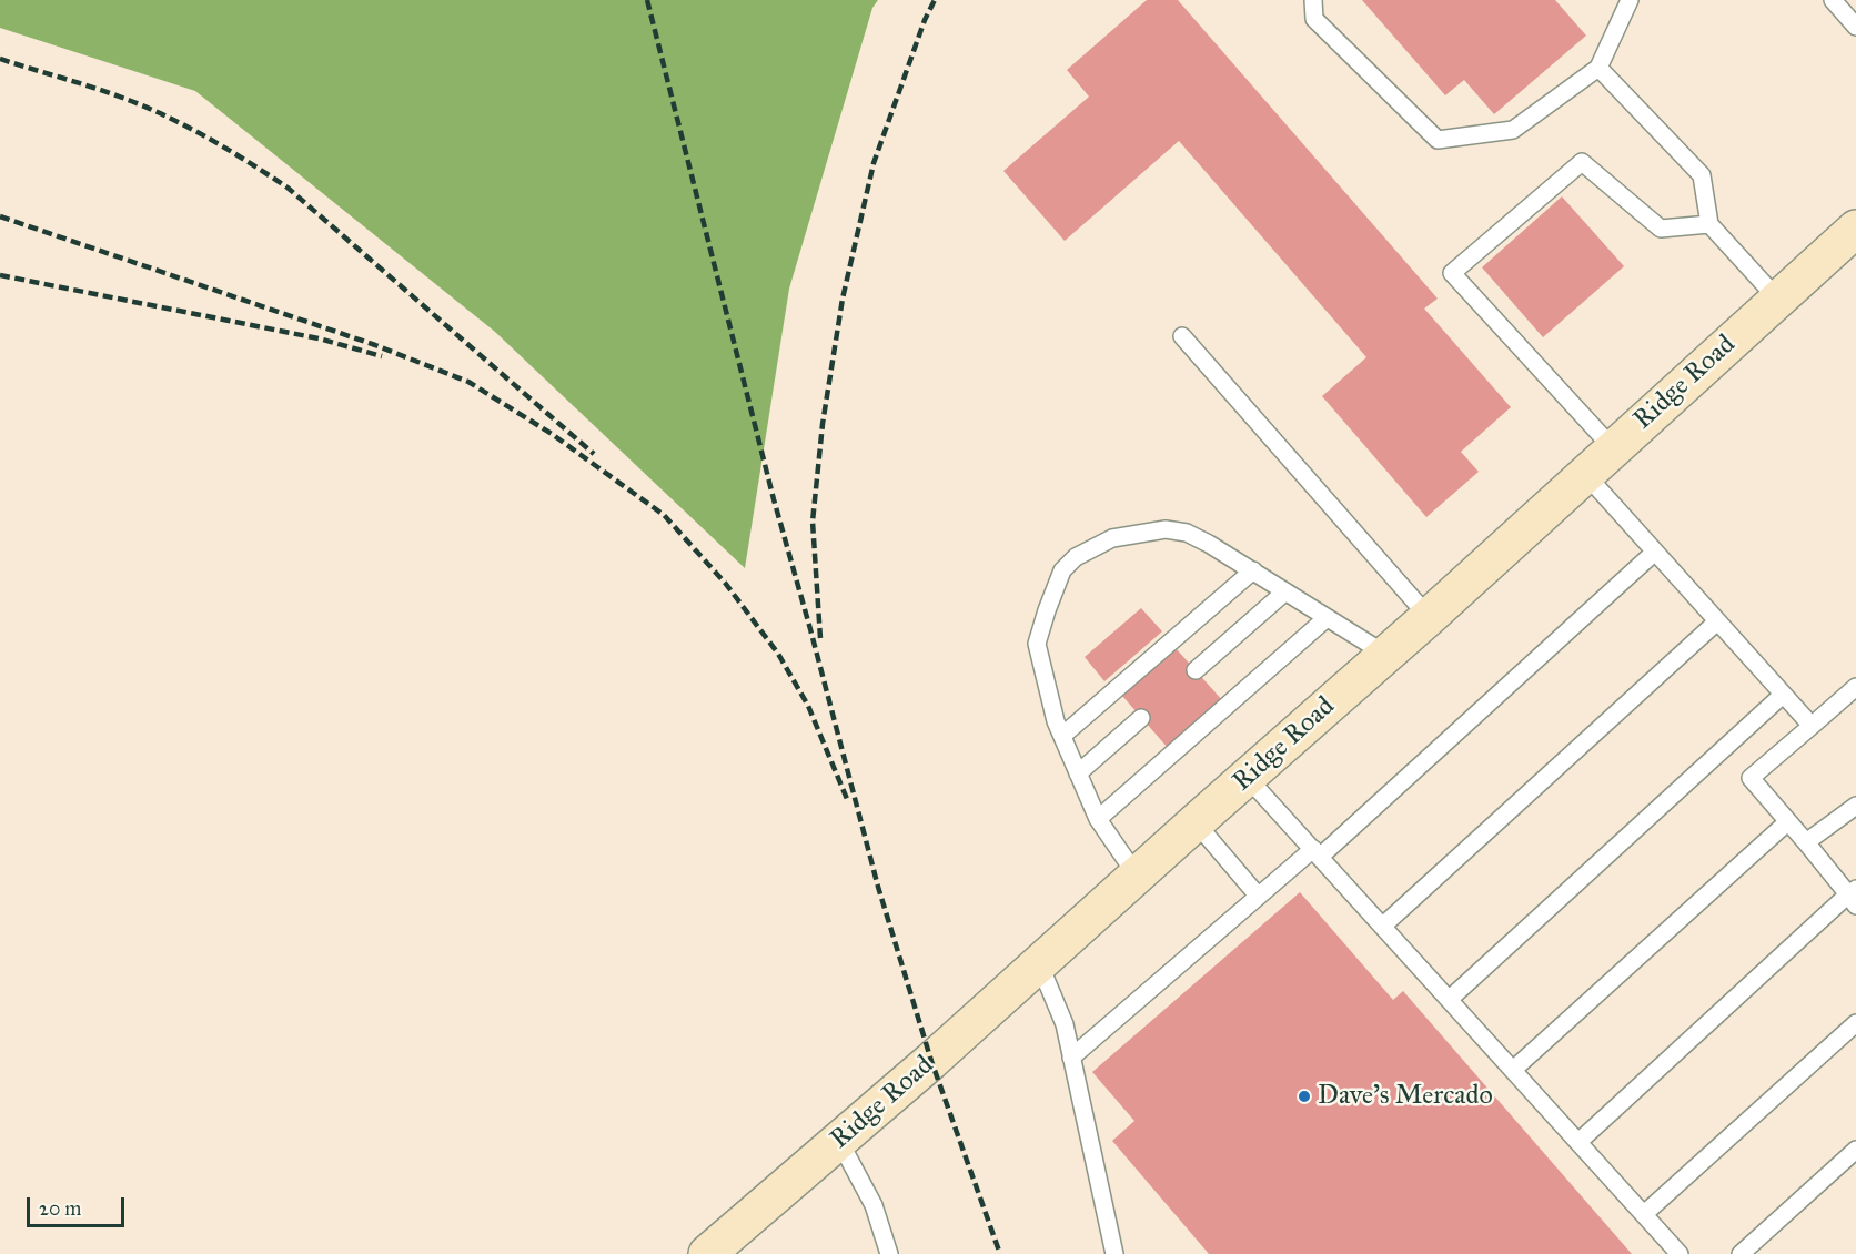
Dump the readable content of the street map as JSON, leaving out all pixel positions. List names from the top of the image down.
{
  "streets": {
    "main road": ["Ridge Road"]
  },
  "places": ["Dave's Mercado"],
  "scale_bar": "20 m"
}
